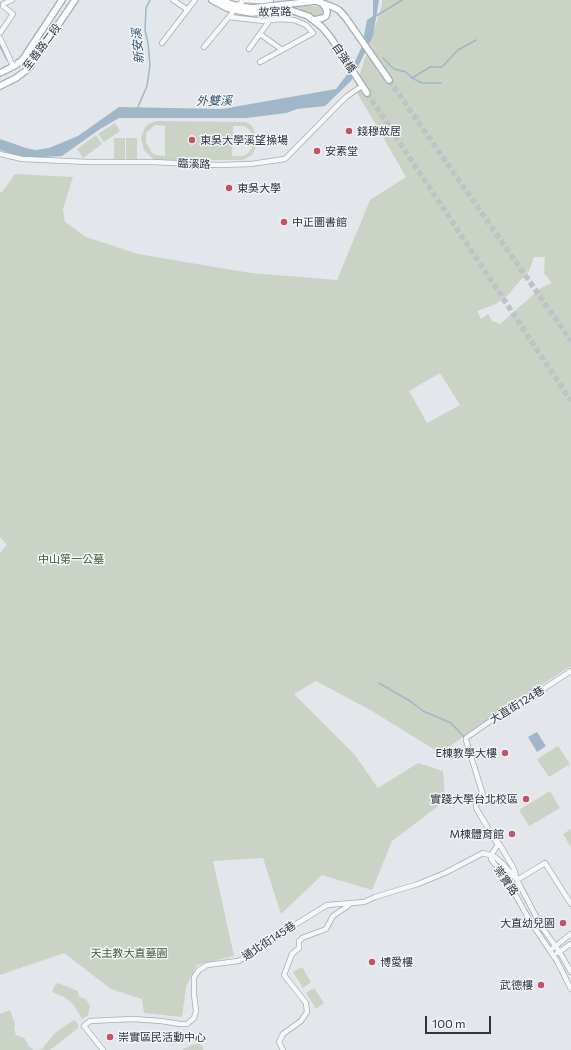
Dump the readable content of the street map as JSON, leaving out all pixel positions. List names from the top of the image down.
{
  "streets": {
    "main road": ["故宮路", "至善路二段", "自強橋"],
    "street": [
      "臨溪路",
      "大直街124巷",
      "崇實路",
      "通北街145巷"
    ]
  },
  "crossings": [
    ["故宮路", "自強橋"],
    ["崇實路", "通北街145巷"]
  ],
  "water": ["新安溪", "外雙溪"],
  "parks": ["中山第一公墓", "天主教大直墓園"],
  "places": [
    "錢穆故居",
    "東吳大學溪望操場",
    "安素堂",
    "東吳大學",
    "中正圖書館",
    "E棟教學大樓",
    "實踐大學台北校區",
    "M棟體育館",
    "大直幼兒園",
    "博愛樓",
    "武德樓",
    "崇實區民活動中心"
  ],
  "scale_bar": "100 m"
}
